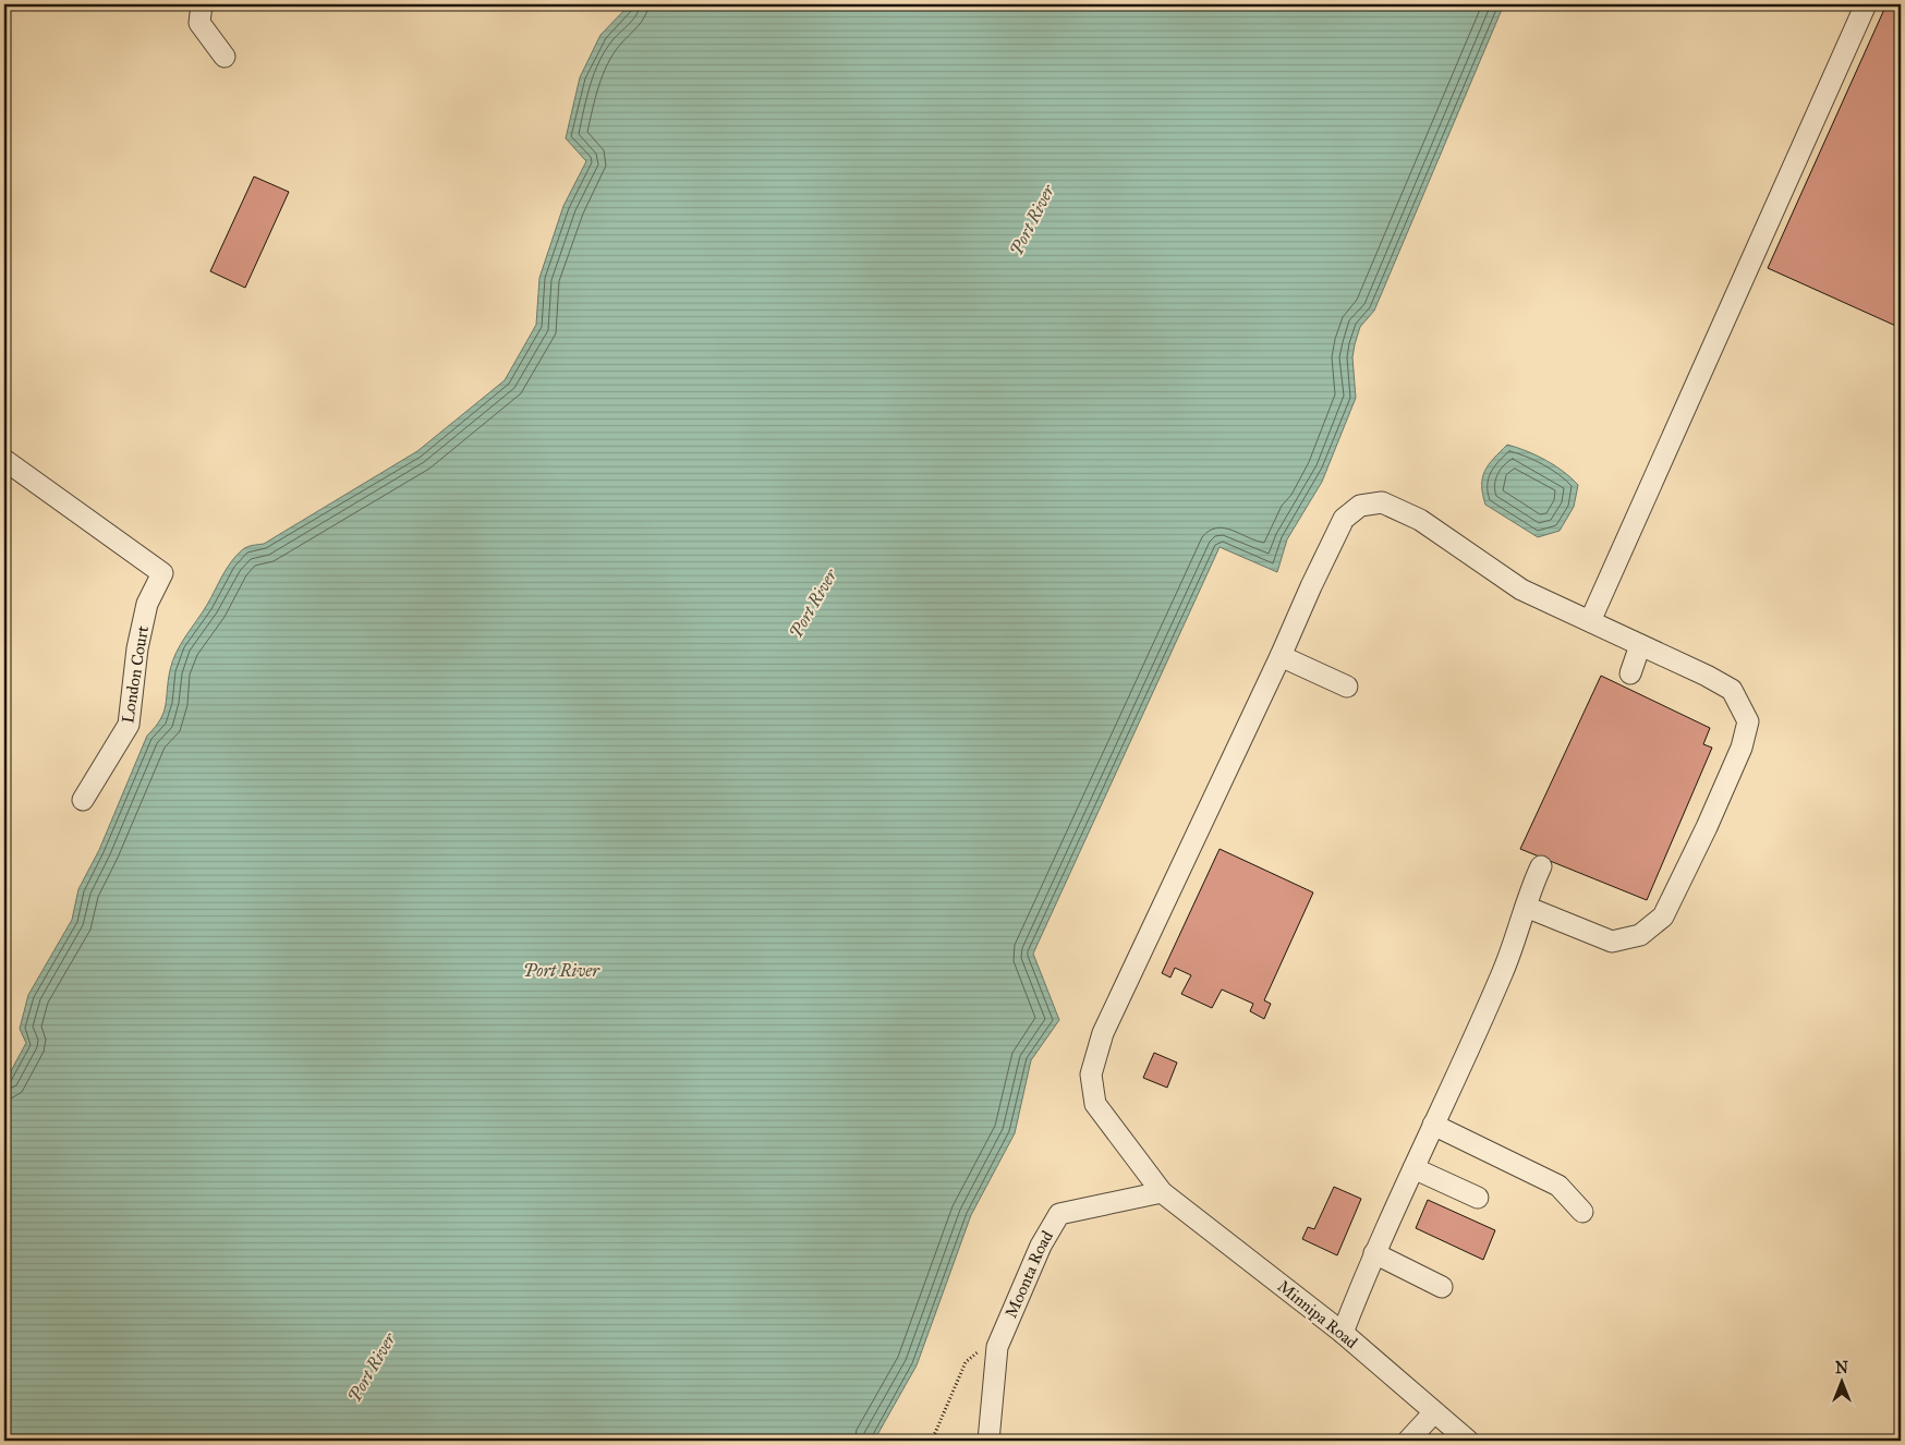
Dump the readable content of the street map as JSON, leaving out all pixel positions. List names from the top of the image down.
{
  "streets": {
    "street": ["London Court", "Moonta Road", "Minnipa Road"]
  },
  "crossings": [
    ["Moonta Road", "Minnipa Road"]
  ],
  "water": ["Port River"],
  "north": "top"
}
